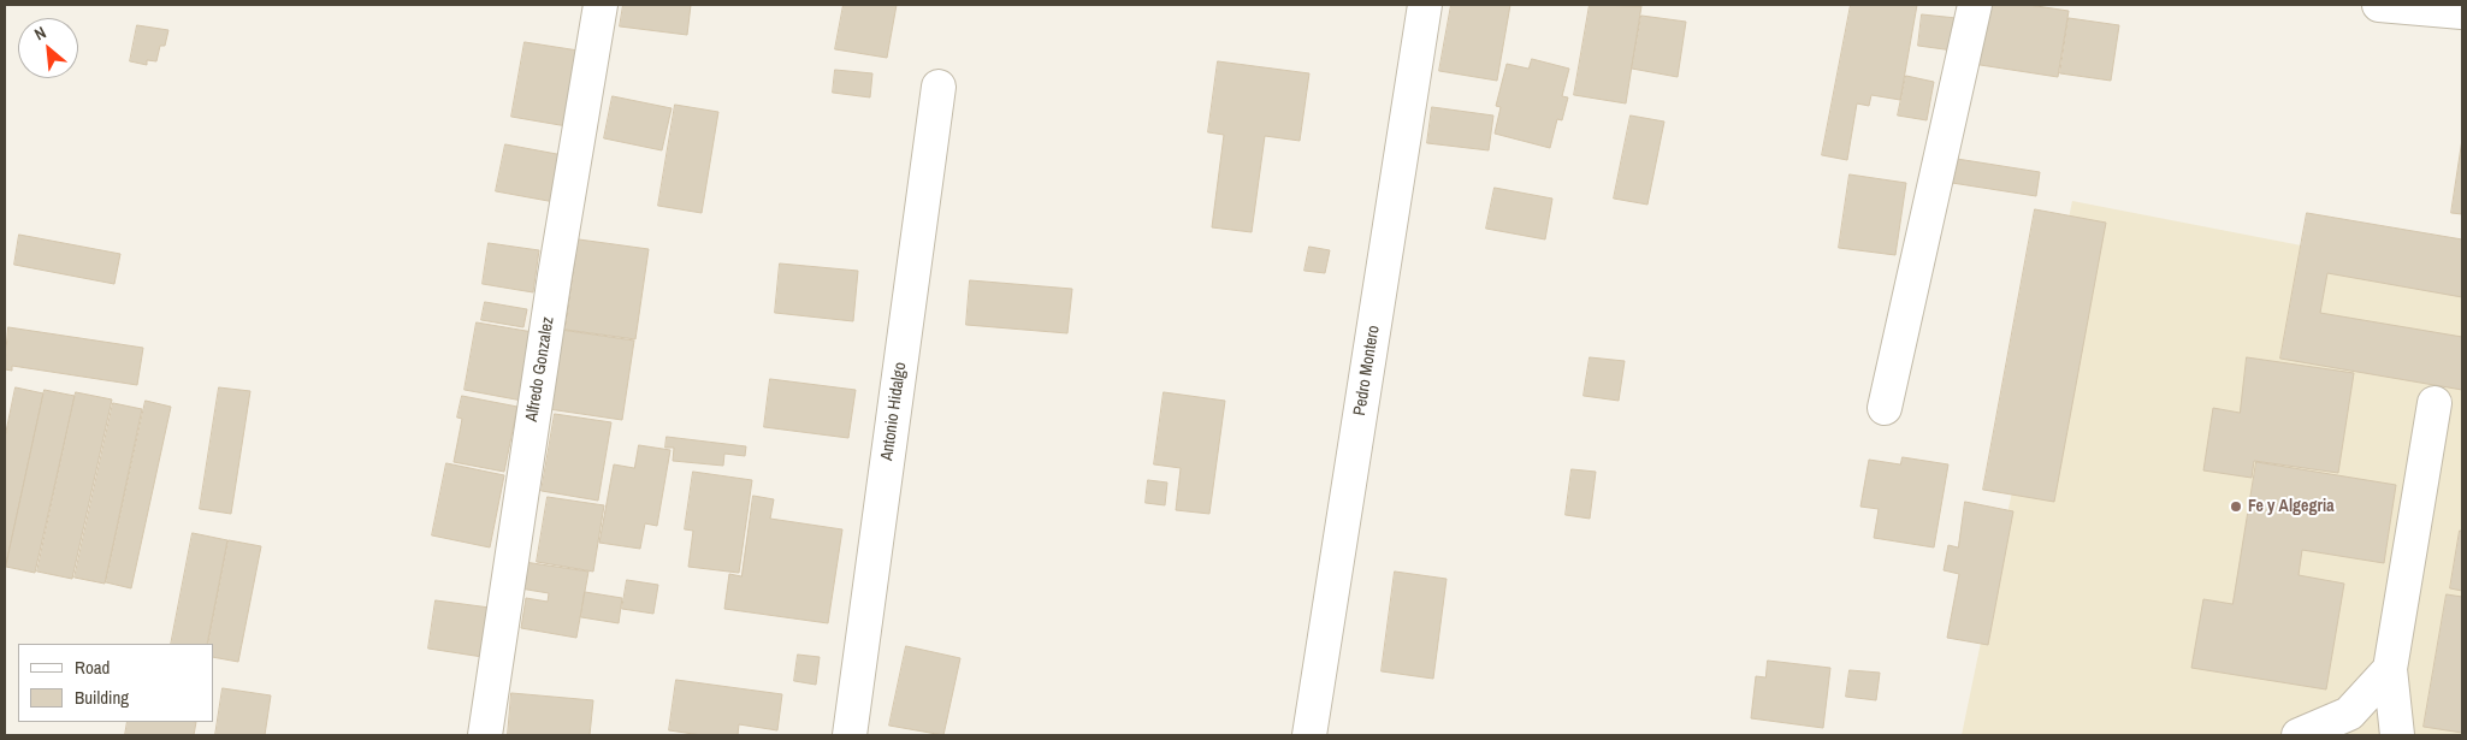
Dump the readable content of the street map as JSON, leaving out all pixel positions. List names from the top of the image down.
{
  "streets": {
    "street": ["Alfredo Gonzalez", "Pedro Montero", "Antonio Hidalgo"]
  },
  "places": ["Fe y Algegria"],
  "legend": ["Road", "Building"],
  "north": "top left"
}
